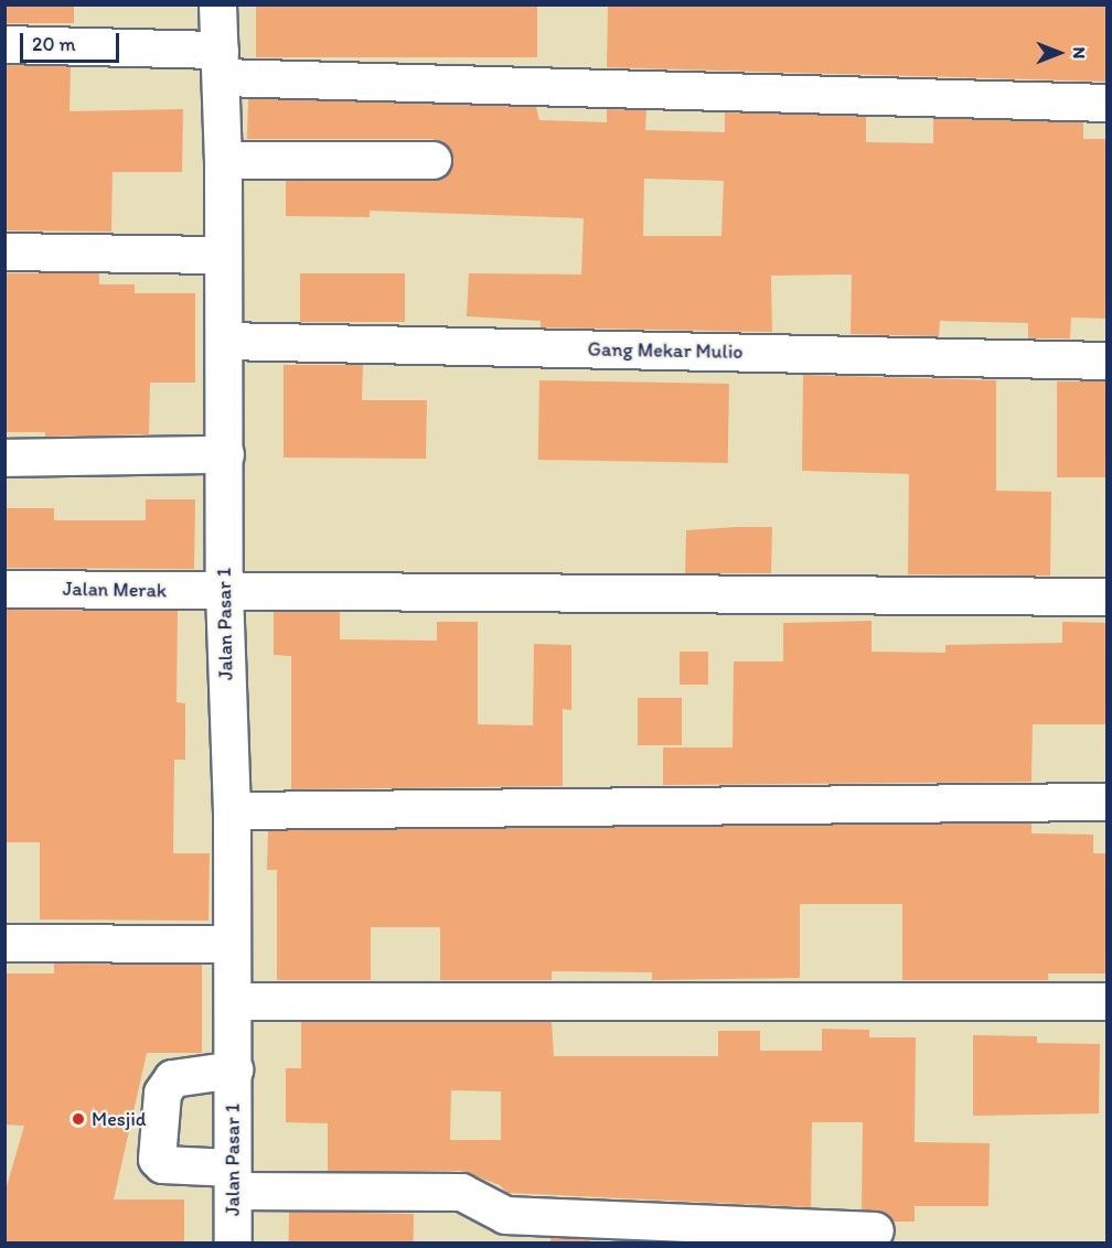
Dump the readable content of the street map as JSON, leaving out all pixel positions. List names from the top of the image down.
{
  "streets": {
    "street": ["Gang Mekar Mulio", "Jalan Merak", "Jalan Pasar 1"]
  },
  "crossings": [
    ["Gang Mekar Mulio", "Jalan Pasar 1"],
    ["Jalan Merak", "Jalan Pasar 1"]
  ],
  "places": ["Mesjid"],
  "scale_bar": "20 m",
  "north": "right"
}
